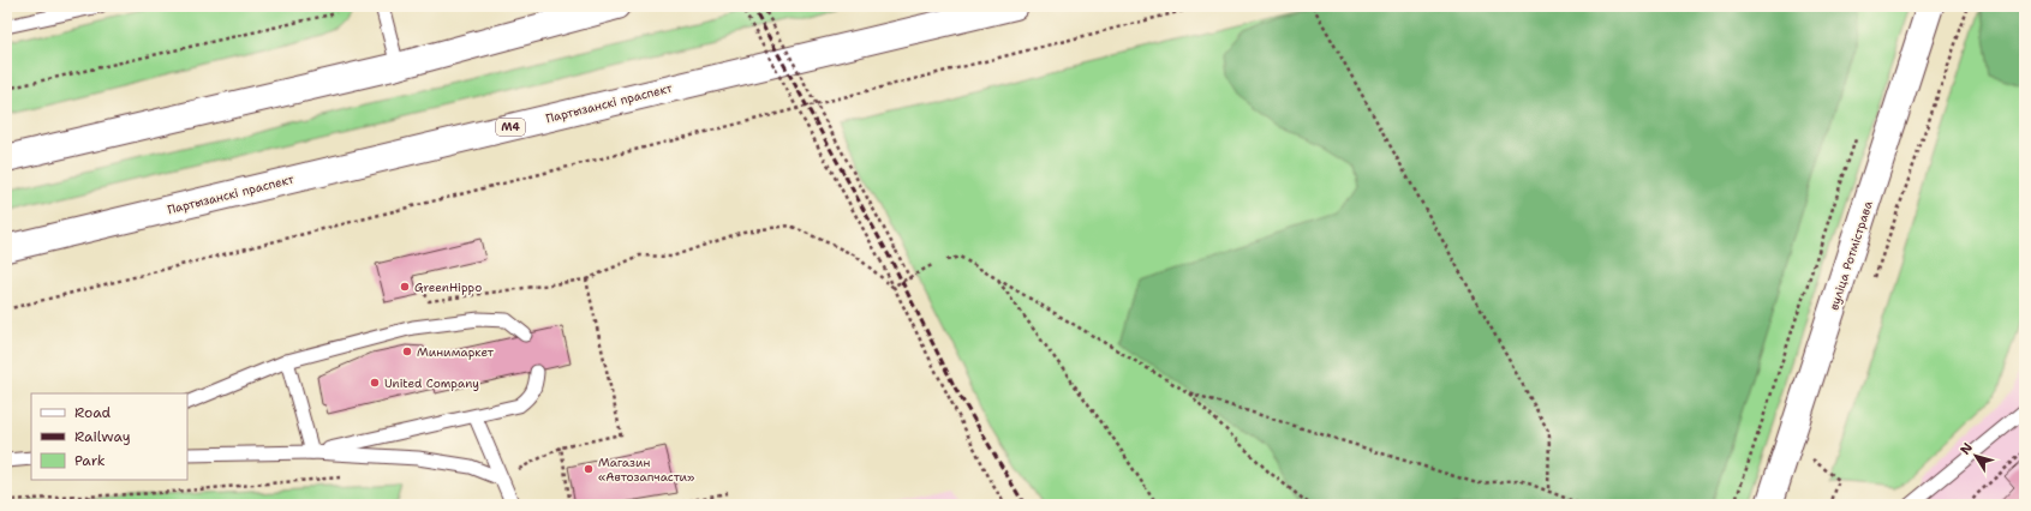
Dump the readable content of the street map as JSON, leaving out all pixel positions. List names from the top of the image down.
{
  "streets": {
    "main road": ["Партызанскі праспект", "М4", "вуліца Ротмістрава"]
  },
  "places": [
    "GreenHippo",
    "Минимаркет",
    "United Company",
    "Магазин «Автозапчасти»"
  ],
  "legend": ["Road", "Railway", "Park"],
  "north": "top left"
}
